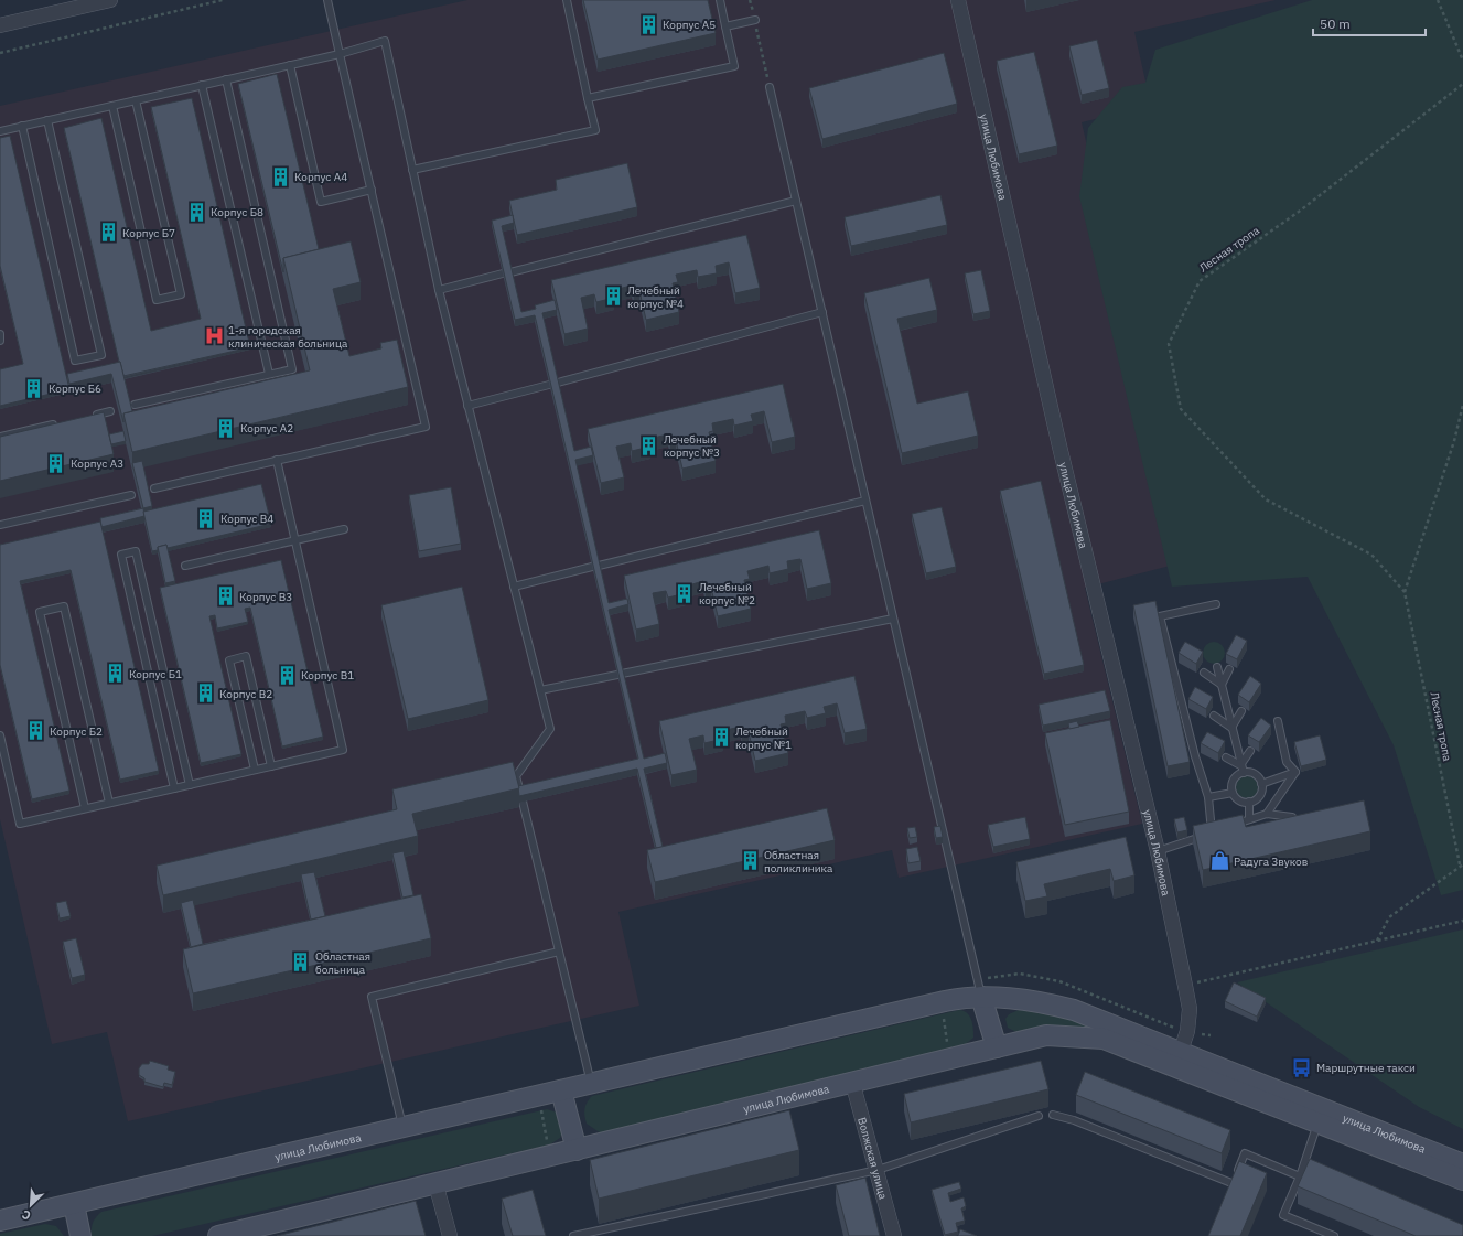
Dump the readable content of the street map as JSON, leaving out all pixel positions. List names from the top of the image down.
{
  "streets": {
    "main road": ["улица Любимова"],
    "street": ["Волжская улица"],
    "path": ["Лесная тропа"]
  },
  "crossings": [
    ["улица Любимова", "Волжская улица"]
  ],
  "places": {
    "building": [
      "Корпус А5",
      "Корпус А4",
      "Корпус Б8",
      "Корпус Б7",
      "Лечебный корпус №4",
      "Корпус Б6",
      "Корпус А2",
      "Лечебный корпус №3",
      "Корпус А3",
      "Корпус В4",
      "Лечебный корпус №2",
      "Корпус В3",
      "Корпус Б1",
      "Корпус В1",
      "Корпус В2",
      "Корпус Б2",
      "Лечебный корпус №1",
      "Областная поликлиника",
      "Областная больница"
    ],
    "hospital": ["1-я городская клиническая больница"],
    "shop": ["Радуга Звуков"],
    "bus stop": ["Маршрутные такси"]
  },
  "scale_bar": "50 m",
  "north": "bottom left"
}
